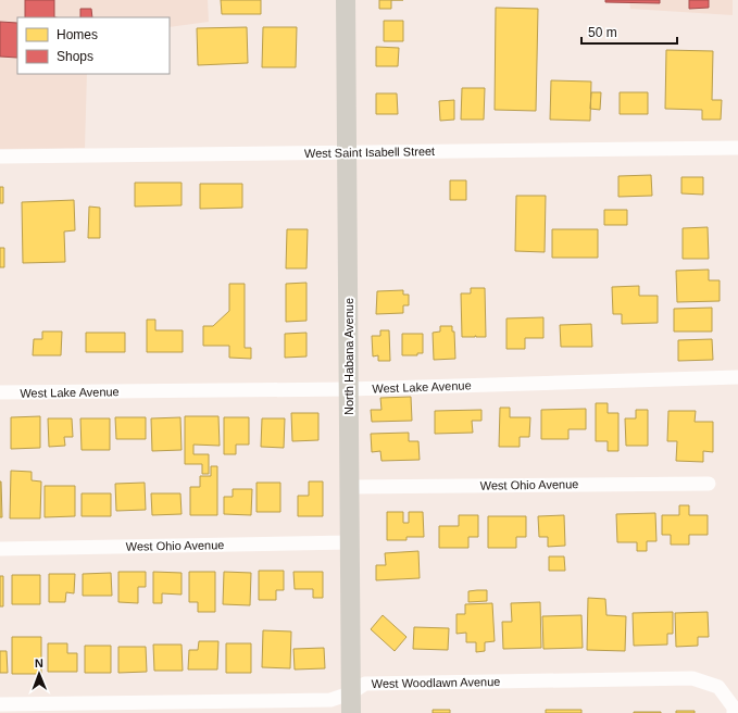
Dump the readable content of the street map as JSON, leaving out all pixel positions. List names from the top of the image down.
{
  "streets": {
    "street": [
      "West Saint Isabell Street",
      "North Habana Avenue",
      "West Lake Avenue",
      "West Ohio Avenue",
      "West Woodlawn Avenue"
    ]
  },
  "crossings": [
    ["West Saint Isabell Street", "North Habana Avenue"],
    ["North Habana Avenue", "West Lake Avenue"],
    ["North Habana Avenue", "West Ohio Avenue"],
    ["North Habana Avenue", "West Woodlawn Avenue"]
  ],
  "legend": ["Homes", "Shops"],
  "scale_bar": "50 m",
  "north": "top"
}
